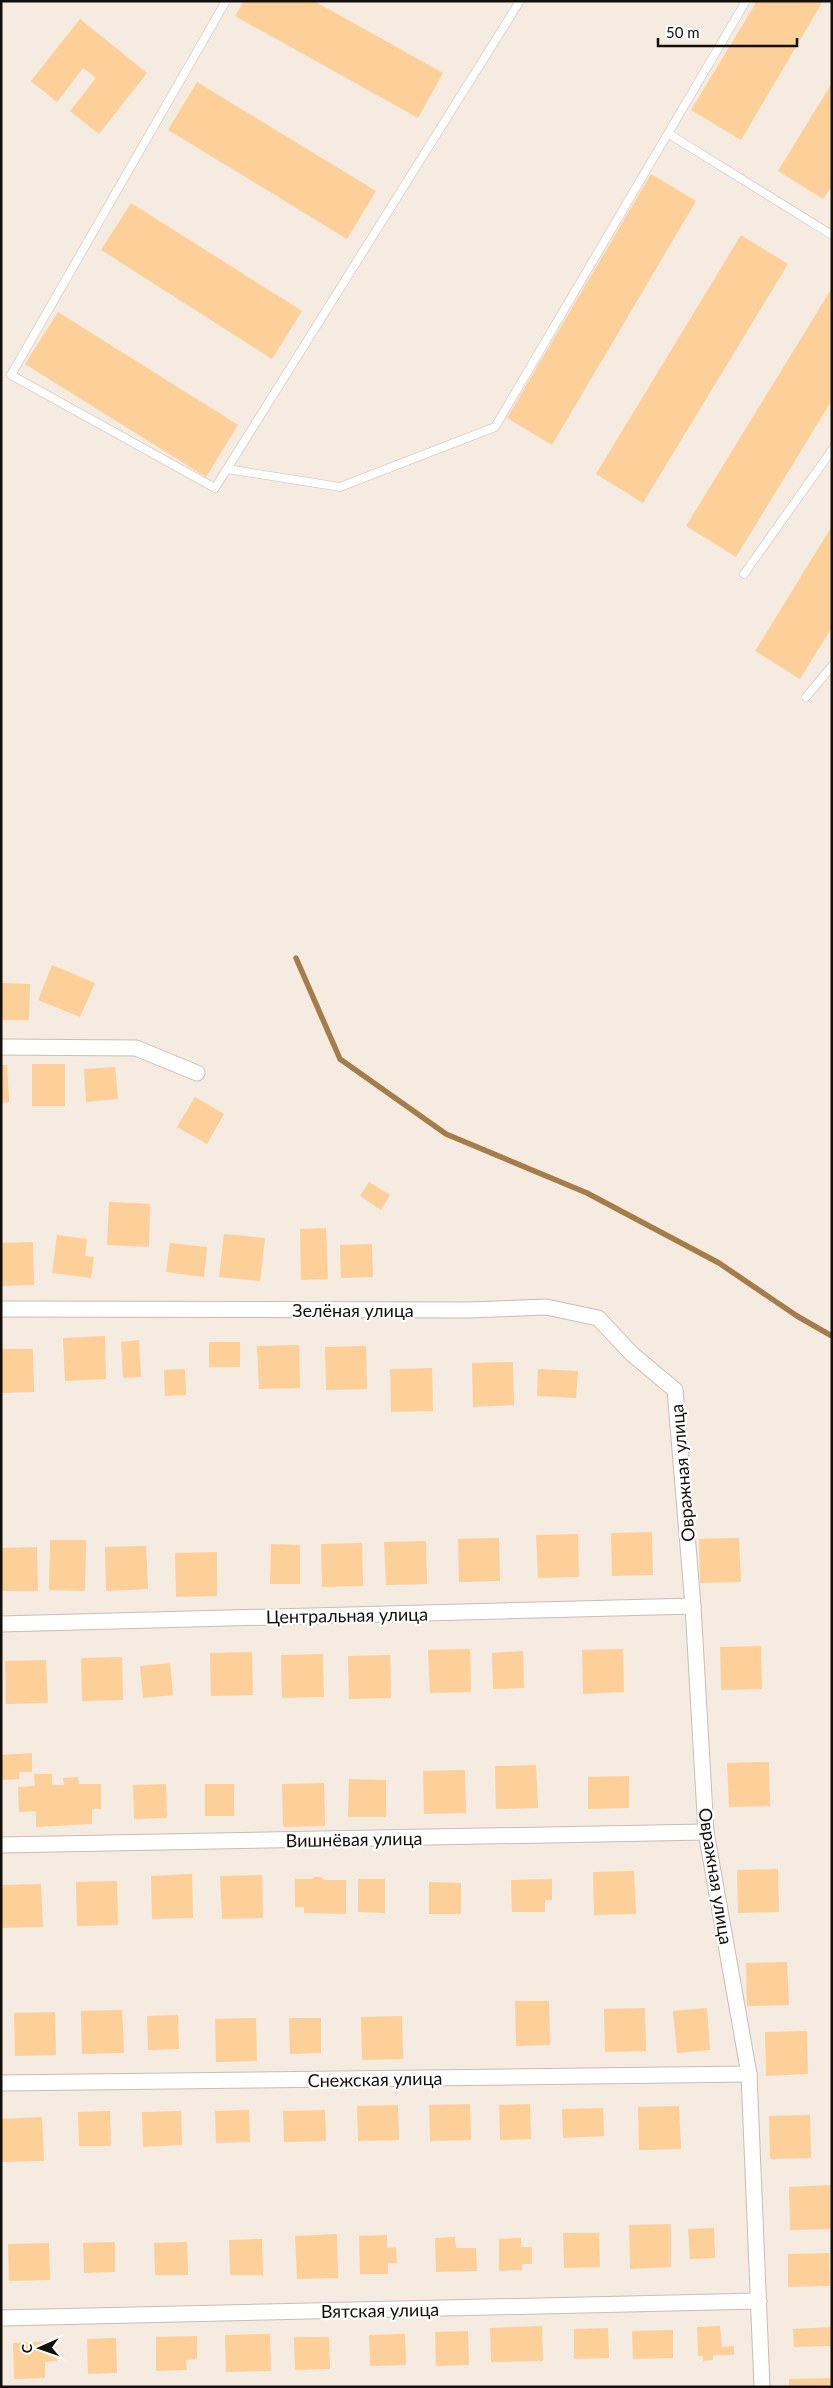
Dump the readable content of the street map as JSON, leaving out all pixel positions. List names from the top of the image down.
{
  "streets": {
    "street": [
      "Зелёная улица",
      "Овражная улица",
      "Центральная улица",
      "Вишнёвая улица",
      "Снежская улица",
      "Вятская улица"
    ]
  },
  "crossings": [
    ["Зелёная улица", "Овражная улица"],
    ["Овражная улица", "Центральная улица"],
    ["Овражная улица", "Вишнёвая улица"],
    ["Овражная улица", "Снежская улица"],
    ["Овражная улица", "Вятская улица"]
  ],
  "scale_bar": "50 m",
  "north": "left"
}
